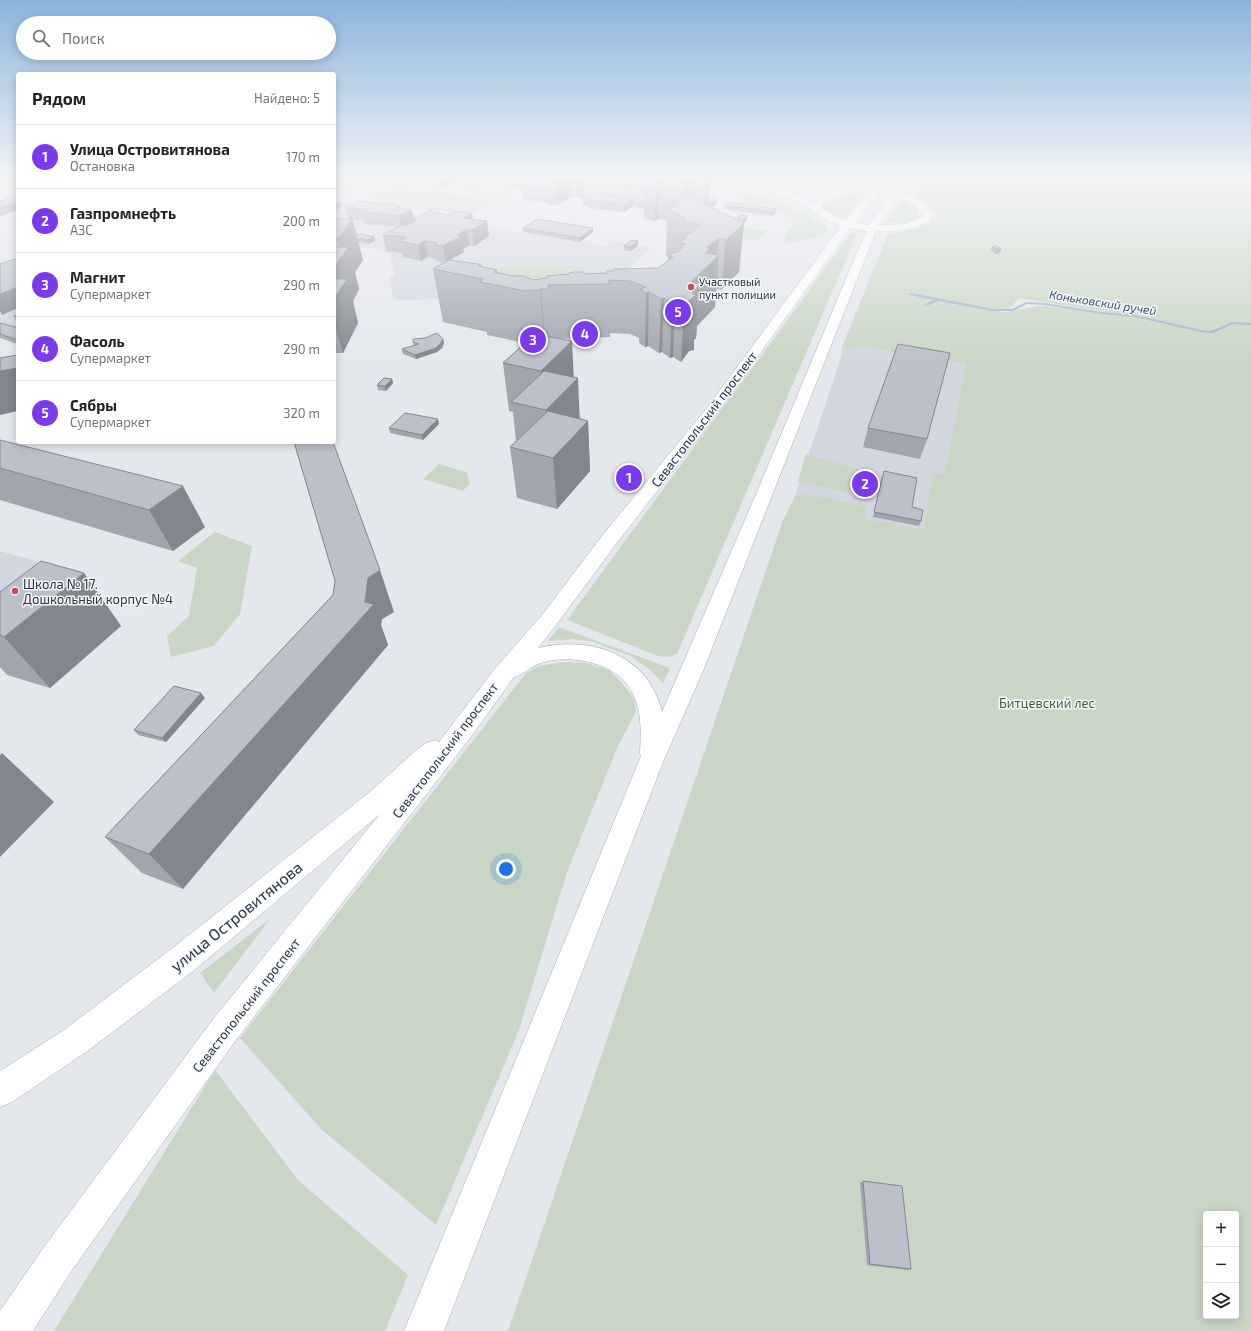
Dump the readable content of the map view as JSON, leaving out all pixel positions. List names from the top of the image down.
{
  "streets": {
    "main road": ["Севастопольский проспект", "улица Островитянова"]
  },
  "crossings": [
    ["Севастопольский проспект", "улица Островитянова"]
  ],
  "water": ["Коньковский ручей"],
  "parks": ["Битцевский лес"],
  "places": ["Участковый пункт полиции", "Школа № 17. Дошкольный корпус №4"],
  "page": {
    "search": "Поиск",
    "heading": ["Рядом", "Найдено: 5"],
    "list": [
      {
        "mark": "1",
        "name": "Улица Островитянова",
        "note": "Остановка",
        "value": "170 m"
      },
      {
        "mark": "2",
        "name": "Газпромнефть",
        "note": "АЗС",
        "value": "200 m"
      },
      {
        "mark": "3",
        "name": "Магнит",
        "note": "Супермаркет",
        "value": "290 m"
      },
      {
        "mark": "4",
        "name": "Фасоль",
        "note": "Супермаркет",
        "value": "290 m"
      },
      {
        "mark": "5",
        "name": "Сябры",
        "note": "Супермаркет",
        "value": "320 m"
      }
    ],
    "pins": [
      "5",
      "4",
      "3",
      "1",
      "2"
    ],
    "map_buttons": ["+", "−"]
  }
}
